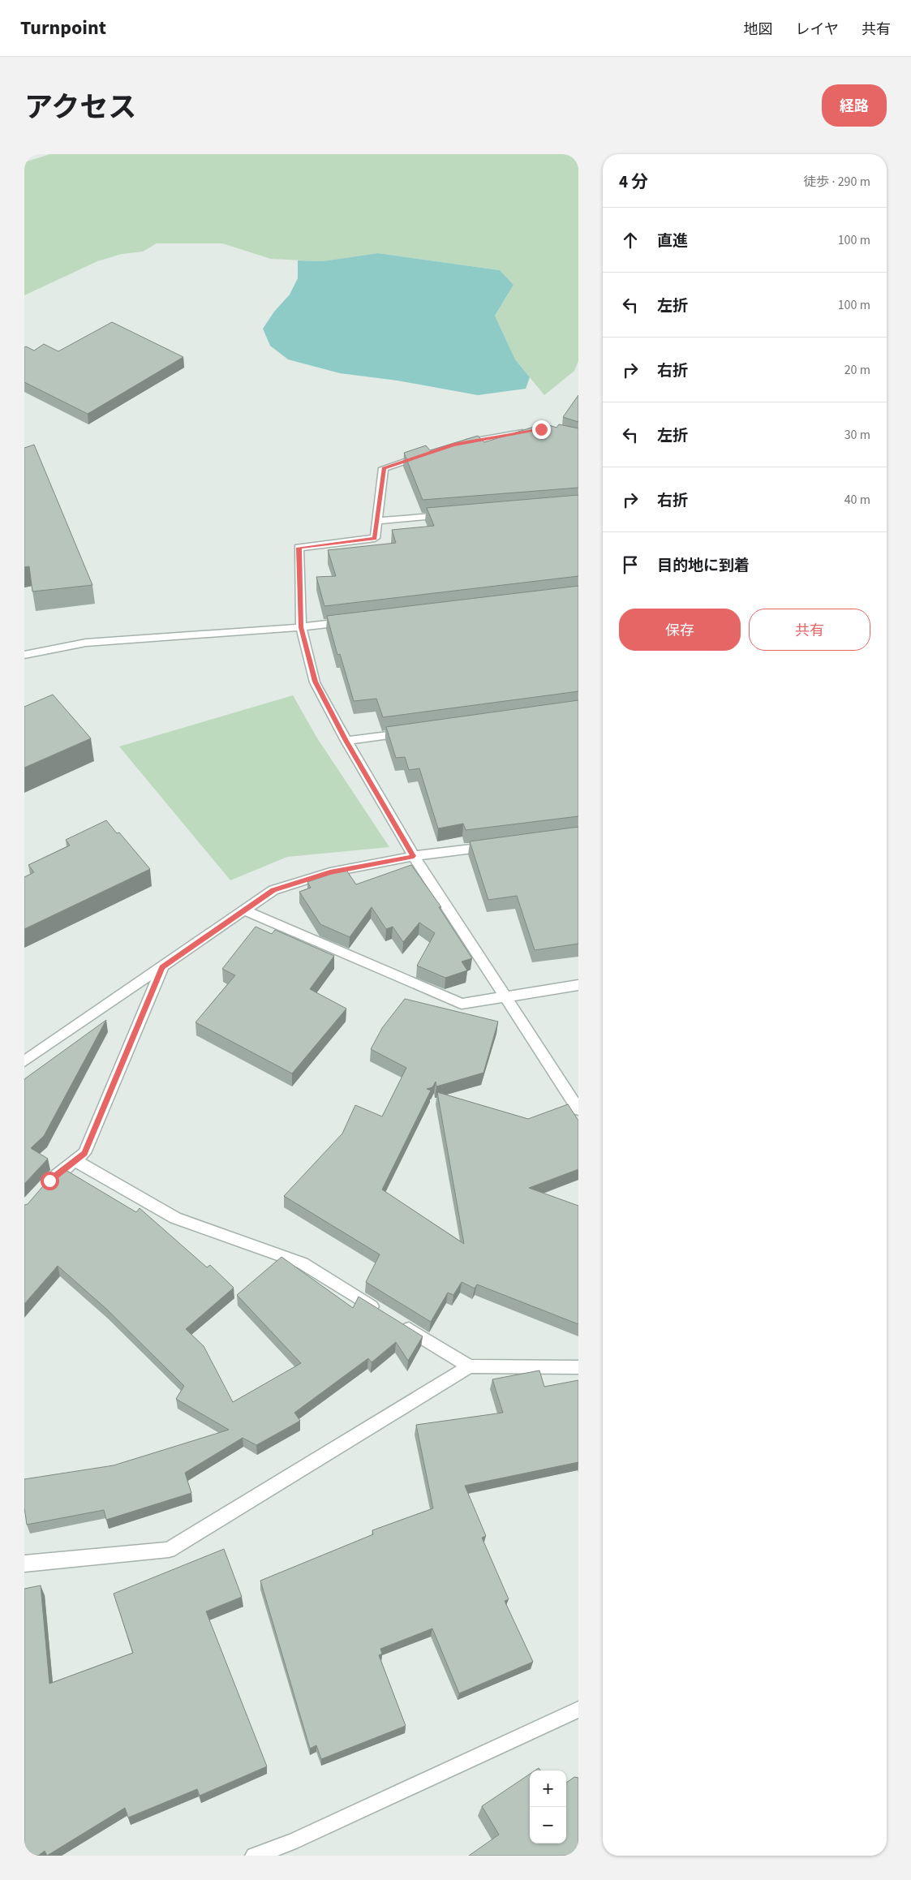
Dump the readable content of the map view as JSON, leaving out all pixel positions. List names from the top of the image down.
{
  "page": {
    "header": "Turnpoint",
    "nav": ["地図", "レイヤ", "共有"],
    "title": "アクセス",
    "buttons": [
      "経路",
      ["保存", "共有"]
    ],
    "heading": ["4 分", "徒歩 · 290 m"],
    "list": [
      ["直進", "100 m"],
      ["左折", "100 m"],
      ["右折", "20 m"],
      ["左折", "30 m"],
      ["右折", "40 m"],
      "目的地に到着"
    ],
    "map_buttons": ["+", "−"]
  }
}
